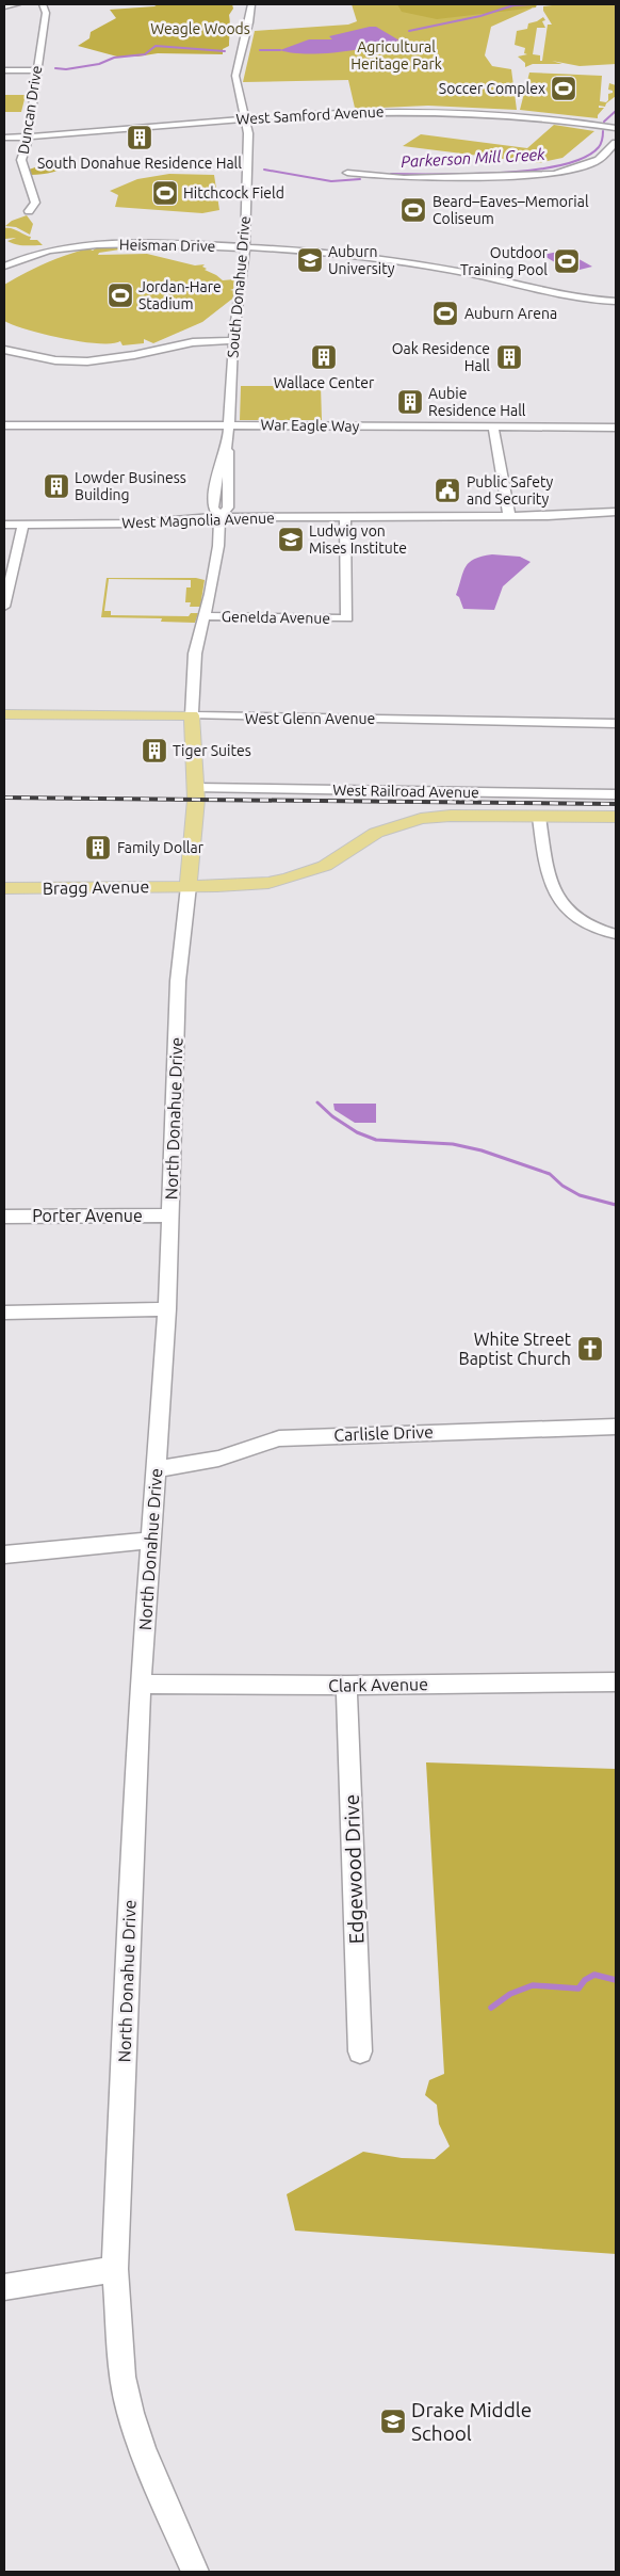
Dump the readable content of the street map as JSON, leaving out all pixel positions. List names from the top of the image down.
{
  "streets": {
    "main road": ["West Glenn Avenue", "Bragg Avenue", "North Donahue Drive"],
    "street": [
      "Duncan Drive",
      "West Samford Avenue",
      "Heisman Drive",
      "South Donahue Drive",
      "War Eagle Way",
      "West Magnolia Avenue",
      "Genelda Avenue",
      "West Railroad Avenue",
      "Porter Avenue",
      "Carlisle Drive",
      "Clark Avenue",
      "Edgewood Drive"
    ]
  },
  "crossings": [
    ["Duncan Drive", "West Samford Avenue"],
    ["West Samford Avenue", "South Donahue Drive"],
    ["Heisman Drive", "South Donahue Drive"],
    ["South Donahue Drive", "War Eagle Way"],
    ["South Donahue Drive", "West Magnolia Avenue"],
    ["South Donahue Drive", "North Donahue Drive"],
    ["West Magnolia Avenue", "Genelda Avenue"],
    ["West Magnolia Avenue", "North Donahue Drive"],
    ["Genelda Avenue", "North Donahue Drive"],
    ["West Glenn Avenue", "North Donahue Drive"],
    ["West Railroad Avenue", "North Donahue Drive"],
    ["Bragg Avenue", "North Donahue Drive"],
    ["North Donahue Drive", "Porter Avenue"],
    ["North Donahue Drive", "Carlisle Drive"],
    ["North Donahue Drive", "Clark Avenue"],
    ["Clark Avenue", "Edgewood Drive"]
  ],
  "water": ["Parkerson Mill Creek"],
  "parks": ["Weagle Woods", "Agricultural Heritage Park"],
  "places": {
    "sports": [
      "Soccer Complex",
      "Hitchcock Field",
      "Beard–Eaves–Memorial Coliseum",
      "Outdoor Training Pool",
      "Jordan-Hare Stadium",
      "Auburn Arena"
    ],
    "building": [
      "South Donahue Residence Hall",
      "Wallace Center",
      "Oak Residence Hall",
      "Aubie Residence Hall",
      "Lowder Business Building",
      "Tiger Suites",
      "Family Dollar"
    ],
    "school or university": ["Auburn University", "Ludwig von Mises Institute", "Drake Middle School"],
    "public building": ["Public Safety and Security"],
    "church": ["White Street Baptist Church"]
  }
}
